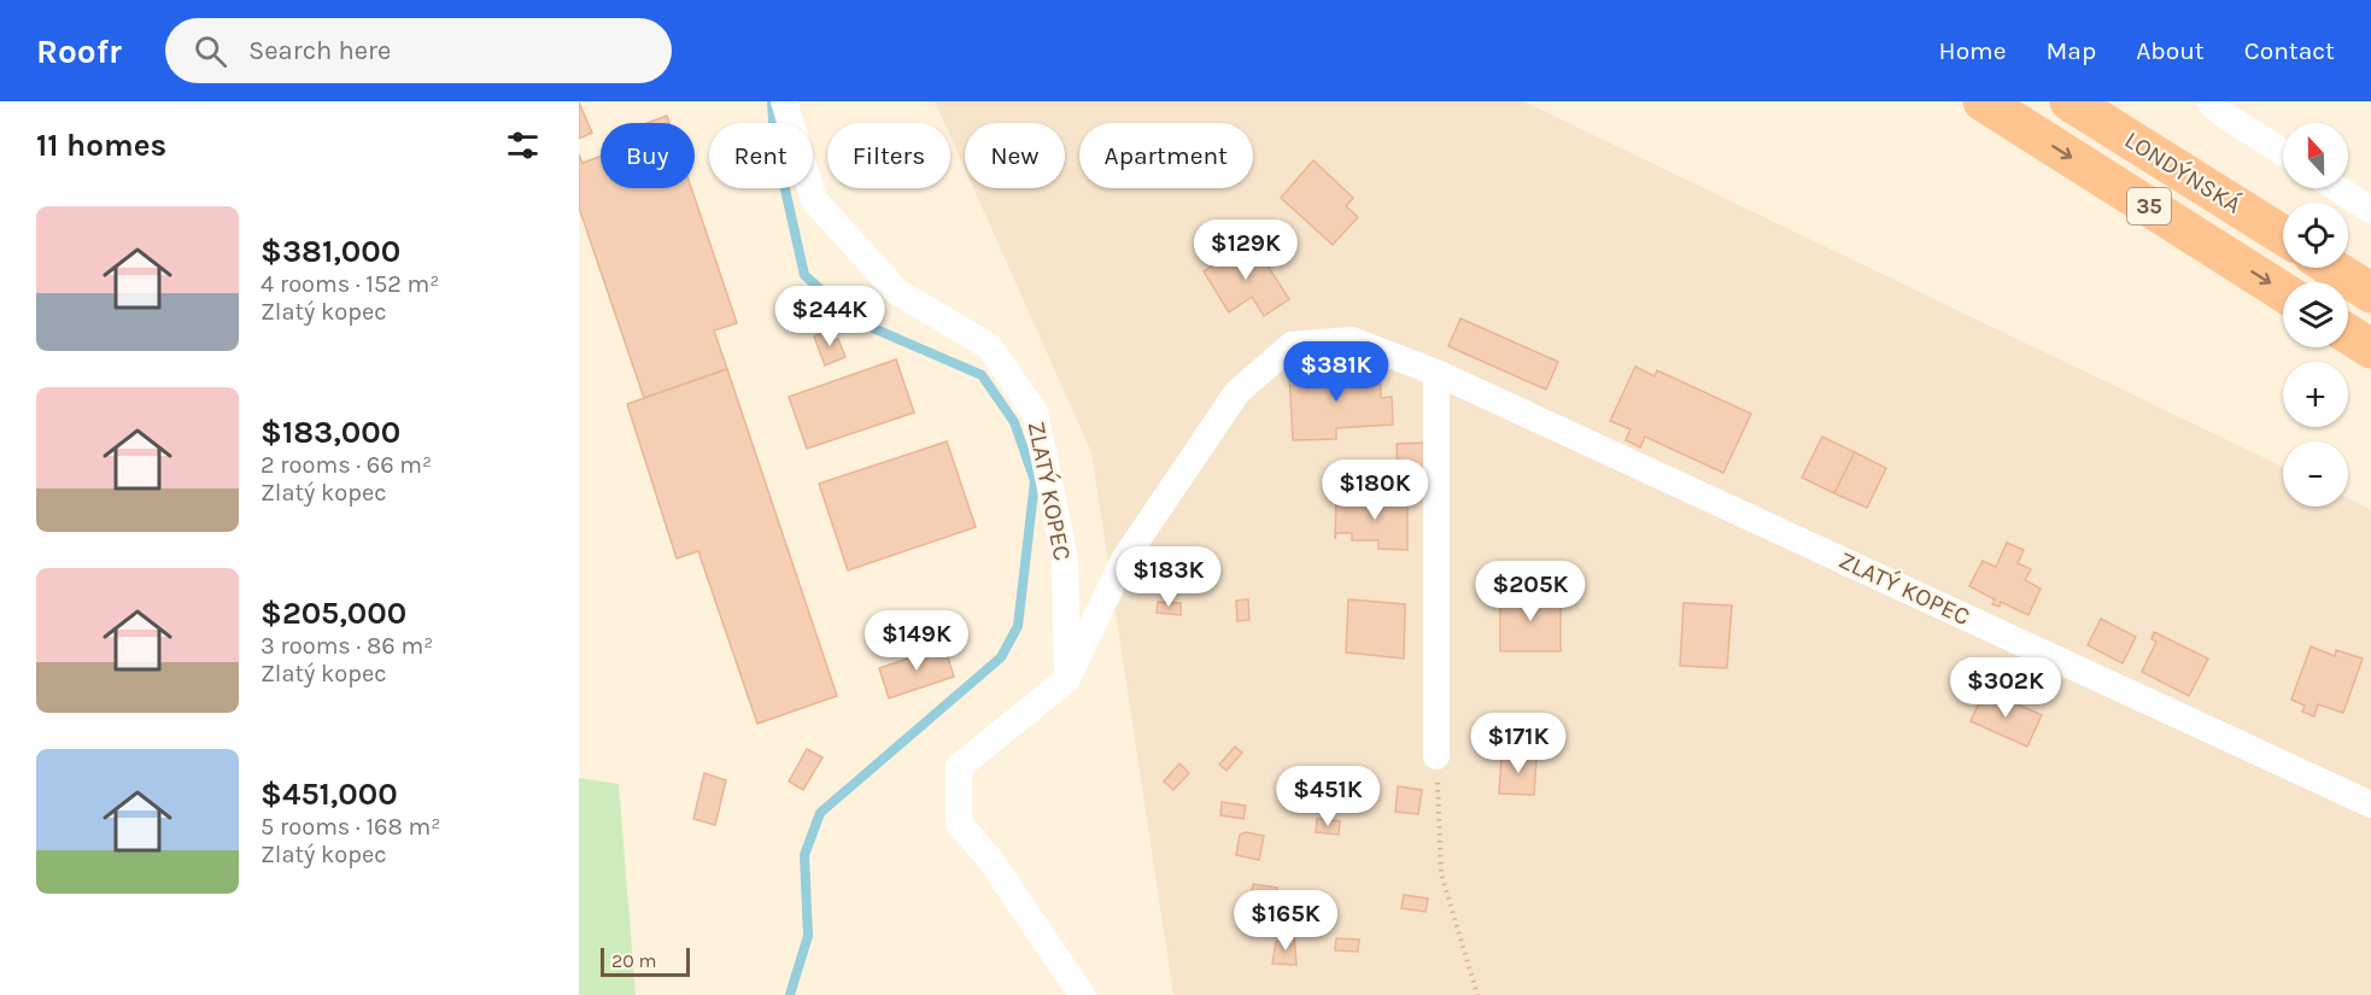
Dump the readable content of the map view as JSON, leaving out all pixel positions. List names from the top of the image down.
{
  "streets": {
    "highway": ["LONDÝNSKÁ", "35"],
    "street": ["ZLATÝ KOPEC"]
  },
  "scale_bar": "20 m",
  "north": "top",
  "page": {
    "header": "Roofr",
    "search": "Search here",
    "nav": [
      "Home",
      "Map",
      "About",
      "Contact"
    ],
    "heading": "11 homes",
    "map_buttons": ["+", "−"],
    "chip": [
      "Buy",
      "Rent",
      "Filters",
      "New",
      "Apartment"
    ],
    "list": [
      {
        "name": "$381,000",
        "note": "4 rooms · 152 m² · Zlatý kopec"
      },
      {
        "name": "$183,000",
        "note": "2 rooms · 66 m² · Zlatý kopec"
      },
      {
        "name": "$205,000",
        "note": "3 rooms · 86 m² · Zlatý kopec"
      },
      {
        "name": "$451,000",
        "note": "5 rooms · 168 m² · Zlatý kopec"
      }
    ],
    "price": [
      "$129K",
      "$244K",
      "$381K",
      "$180K",
      "$183K",
      "$205K",
      "$149K",
      "$302K",
      "$171K",
      "$451K",
      "$165K"
    ],
    "scale": "20 m"
  }
}
